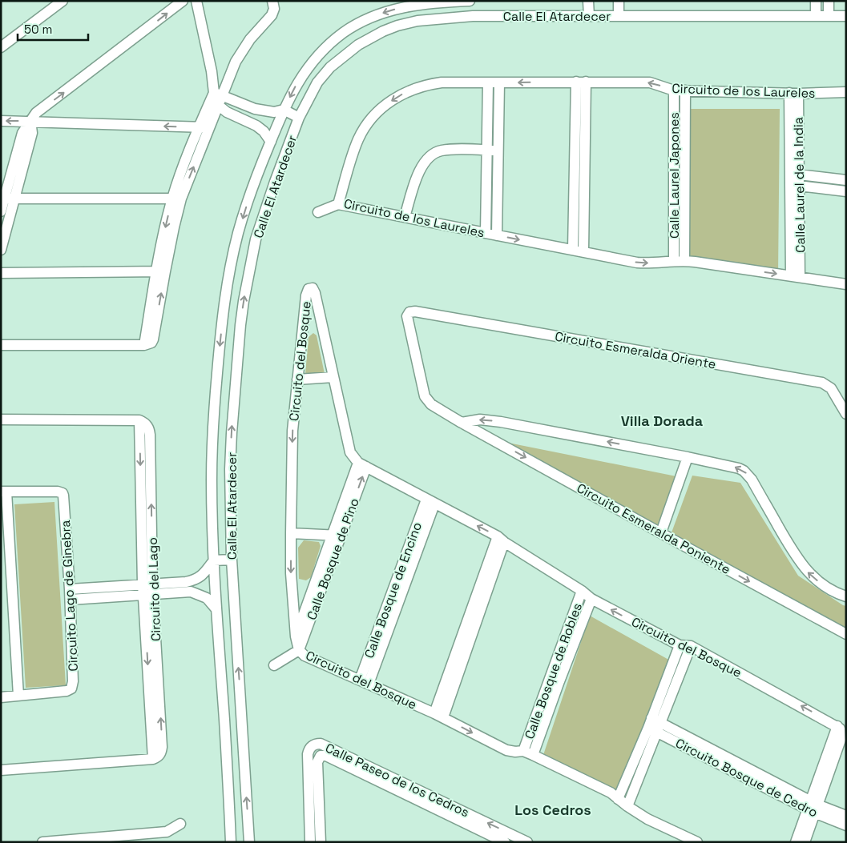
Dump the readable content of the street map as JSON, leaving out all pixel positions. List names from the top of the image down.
{
  "streets": {
    "street": [
      "Calle El Atardecer",
      "Circuito de los Laureles",
      "Calle Laurel Japones",
      "Calle Laurel de la India",
      "Circuito Esmeralda Oriente",
      "Circuito del Bosque",
      "Circuito Esmeralda Poniente",
      "Calle Bosque de Pino",
      "Circuito del Lago",
      "Calle Bosque de Encino",
      "Circuito Lago de Ginebra",
      "Calle Bosque de Robles",
      "Circuito Bosque de Cedro",
      "Calle Paseo de los Cedros"
    ]
  },
  "crossings": [
    ["Circuito de los Laureles", "Calle Laurel Japones"],
    ["Circuito de los Laureles", "Calle Laurel de la India"],
    ["Circuito Esmeralda Oriente", "Circuito Esmeralda Poniente"],
    ["Circuito del Bosque", "Calle Bosque de Pino"],
    ["Circuito del Bosque", "Calle Bosque de Encino"],
    ["Circuito del Bosque", "Calle Bosque de Robles"],
    ["Circuito del Bosque", "Circuito Bosque de Cedro"]
  ],
  "districts": ["Villa Dorada", "Los Cedros"],
  "scale_bar": "50 m"
}
